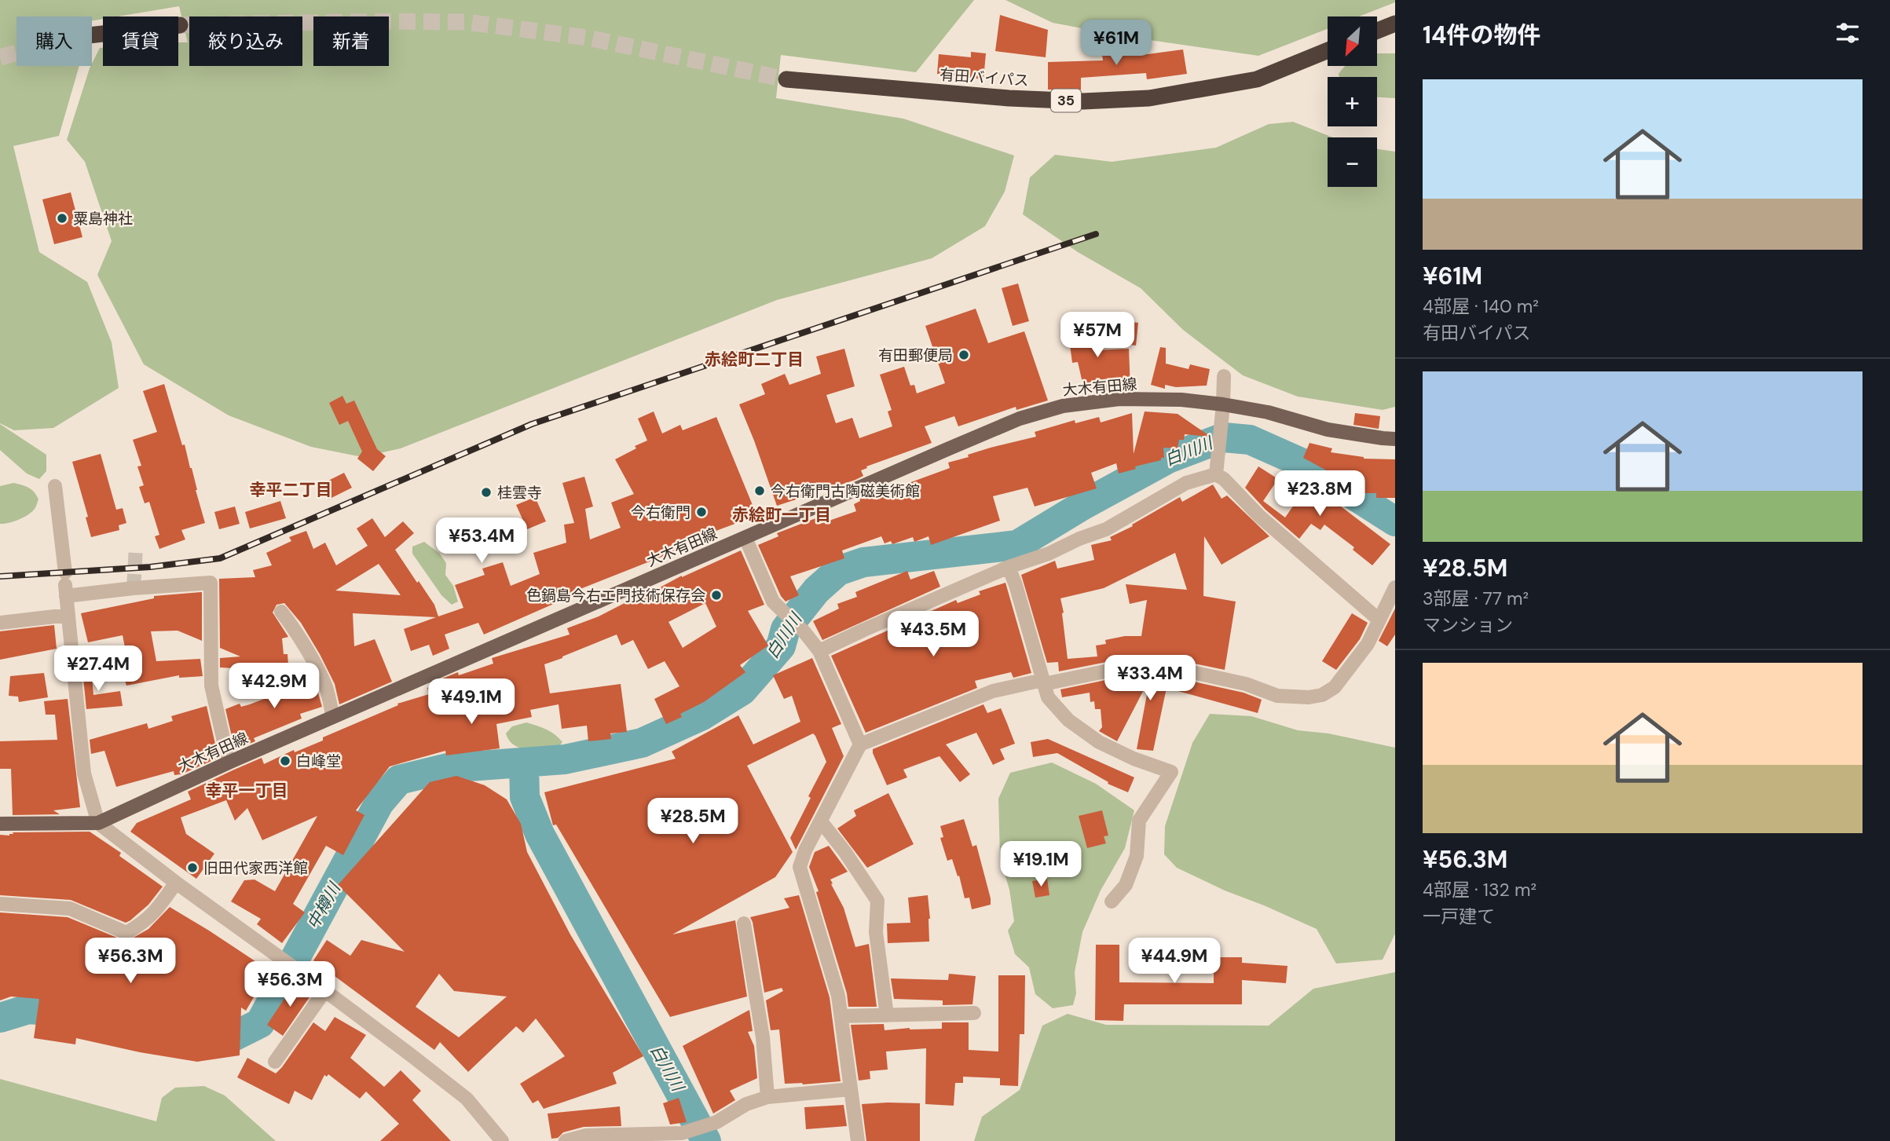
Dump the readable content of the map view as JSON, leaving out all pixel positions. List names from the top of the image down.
{
  "streets": {
    "highway": ["有田バイパス", "35"],
    "main road": ["大木有田線"]
  },
  "districts": [
    "赤絵町二丁目",
    "幸平二丁目",
    "赤絵町一丁目",
    "幸平一丁目"
  ],
  "water": ["白川川", "中樽川"],
  "places": [
    "粟島神社",
    "有田郵便局",
    "今右衛門古陶磁美術館",
    "桂雲寺",
    "今右衛門",
    "色鍋島今右エ門技術保存会",
    "白峰堂",
    "旧田代家西洋館"
  ],
  "north": "bottom left",
  "page": {
    "heading": "14件の物件",
    "map_buttons": ["+", "−"],
    "chip": [
      "購入",
      "賃貸",
      "絞り込み",
      "新着"
    ],
    "price": [
      "¥61M",
      "¥57M",
      "¥23.8M",
      "¥53.4M",
      "¥43.5M",
      "¥27.4M",
      "¥33.4M",
      "¥42.9M",
      "¥49.1M",
      "¥28.5M",
      "¥19.1M",
      "¥56.3M",
      "¥44.9M",
      "¥56.3M"
    ],
    "list": [
      {
        "name": "¥61M",
        "note": "4部屋 · 140 m² · 有田バイパス"
      },
      {
        "name": "¥28.5M",
        "note": "3部屋 · 77 m² · マンション"
      },
      {
        "name": "¥56.3M",
        "note": "4部屋 · 132 m² · 一戸建て"
      }
    ]
  }
}
